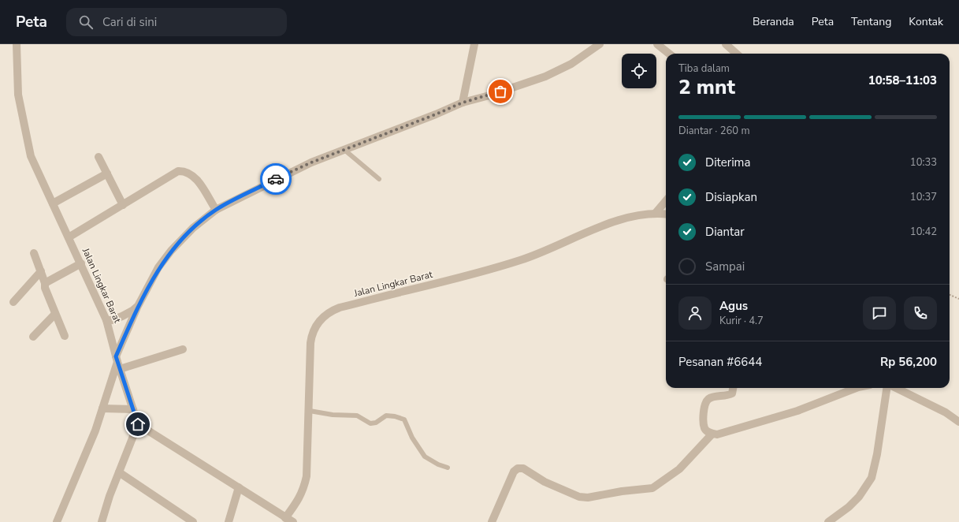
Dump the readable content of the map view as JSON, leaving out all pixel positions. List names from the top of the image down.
{
  "streets": {
    "street": ["Jalan Lingkar Barat"]
  },
  "page": {
    "header": "Peta",
    "search": "Cari di sini",
    "nav": [
      "Beranda",
      "Peta",
      "Tentang",
      "Kontak"
    ],
    "heading": ["2 mnt", "Tiba dalam", "10:58–11:03"],
    "panel": [
      "Agus",
      "Kurir · 4.7",
      "Pesanan #6644",
      "Rp 56,200"
    ],
    "bar": "Diantar · 260 m",
    "list": [
      ["Diterima", "10:33"],
      ["Disiapkan", "10:37"],
      ["Diantar", "10:42"],
      "Sampai"
    ]
  }
}
